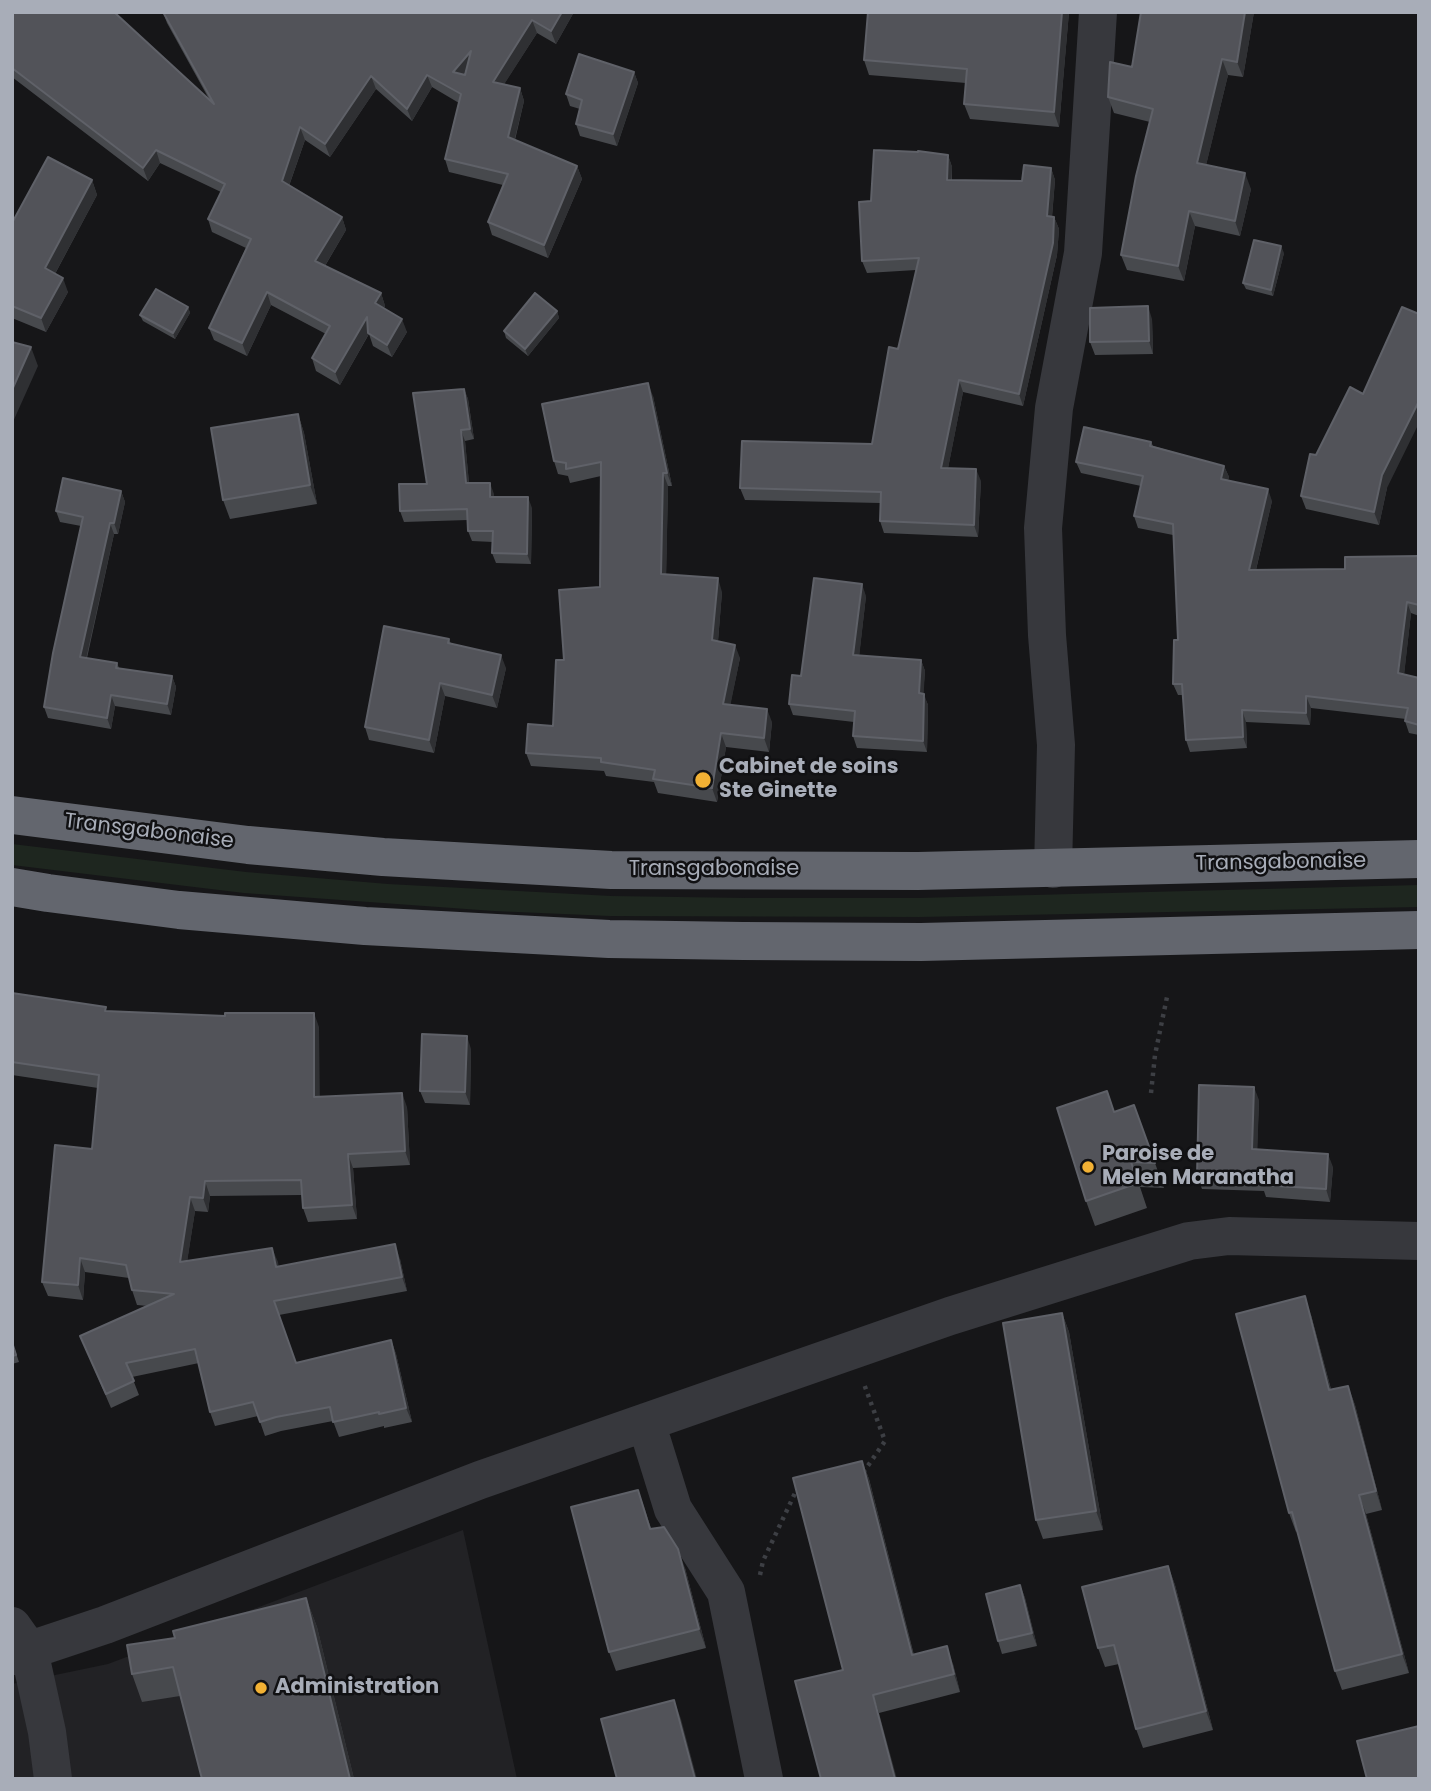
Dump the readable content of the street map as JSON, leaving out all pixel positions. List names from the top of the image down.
{
  "streets": {
    "highway": ["Transgabonaise"]
  },
  "places": ["Cabinet de soins Ste Ginette", "Paroise de Melen Maranatha", "Administration"]
}
